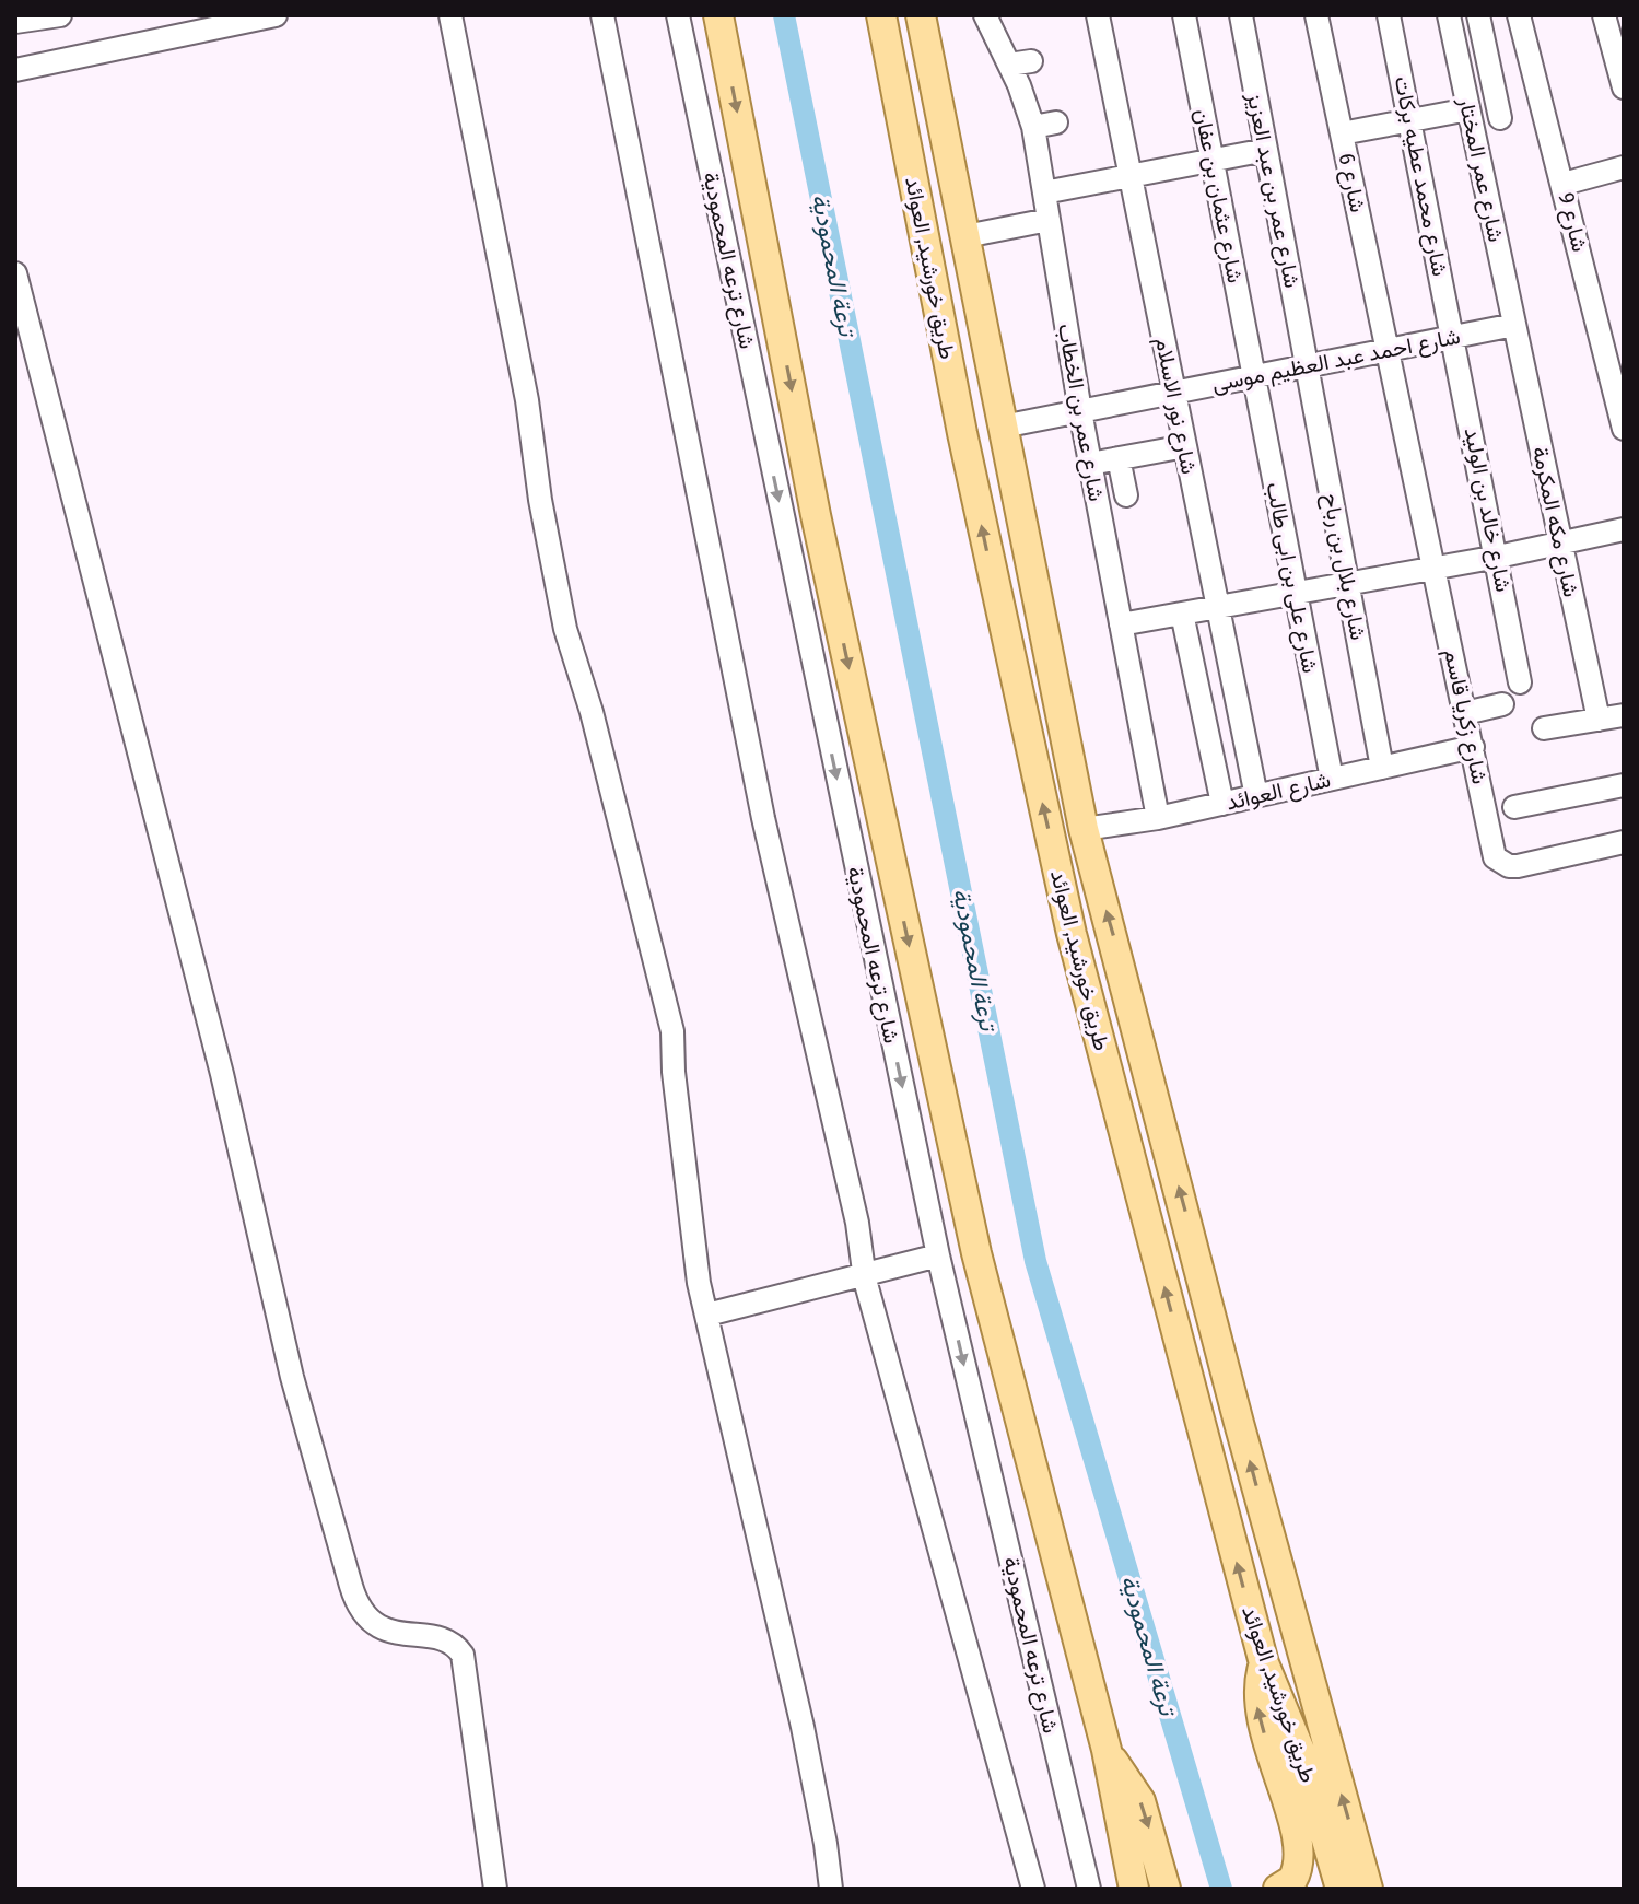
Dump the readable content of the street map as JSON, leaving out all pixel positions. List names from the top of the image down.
{
  "streets": {
    "main road": ["طريق خورشيد, العوائد"],
    "street": [
      "شارع عمر المختار",
      "شارع محمد عطيه بركات",
      "شارع 6",
      "شارع عمر بن عبد العزيز",
      "شارع عثمان بن عفان",
      "شارع 9",
      "شارع ترعه المحمودية",
      "شارع احمد عبد العظيم موسى",
      "شارع نور الاسلام",
      "شارع عمر بن الخطاب",
      "شارع خالد بن الوليد",
      "شارع مكه المكرمة",
      "شارع بلال بن رباح",
      "شارع على بن ابى طالب",
      "شارع زكريا قاسم",
      "شارع العوائد"
    ]
  },
  "crossings": [
    ["شارع عمر المختار", "شارع احمد عبد العظيم موسى"],
    ["شارع عمر المختار", "شارع مكه المكرمة"],
    ["شارع محمد عطيه بركات", "شارع احمد عبد العظيم موسى"],
    ["شارع محمد عطيه بركات", "شارع خالد بن الوليد"],
    ["شارع 6", "شارع احمد عبد العظيم موسى"],
    ["شارع 6", "شارع زكريا قاسم"],
    ["شارع عمر بن عبد العزيز", "شارع احمد عبد العظيم موسى"],
    ["شارع عمر بن عبد العزيز", "شارع بلال بن رباح"],
    ["شارع عثمان بن عفان", "شارع احمد عبد العظيم موسى"],
    ["شارع عثمان بن عفان", "شارع على بن ابى طالب"],
    ["طريق خورشيد, العوائد", "شارع احمد عبد العظيم موسى"],
    ["طريق خورشيد, العوائد", "شارع العوائد"],
    ["شارع احمد عبد العظيم موسى", "شارع نور الاسلام"],
    ["شارع احمد عبد العظيم موسى", "شارع عمر بن الخطاب"],
    ["شارع احمد عبد العظيم موسى", "شارع خالد بن الوليد"],
    ["شارع احمد عبد العظيم موسى", "شارع مكه المكرمة"],
    ["شارع احمد عبد العظيم موسى", "شارع بلال بن رباح"],
    ["شارع احمد عبد العظيم موسى", "شارع على بن ابى طالب"],
    ["شارع نور الاسلام", "شارع العوائد"],
    ["شارع عمر بن الخطاب", "شارع العوائد"],
    ["شارع بلال بن رباح", "شارع العوائد"],
    ["شارع على بن ابى طالب", "شارع العوائد"],
    ["شارع زكريا قاسم", "شارع العوائد"]
  ],
  "water": ["ترعة المحمودية"]
}
